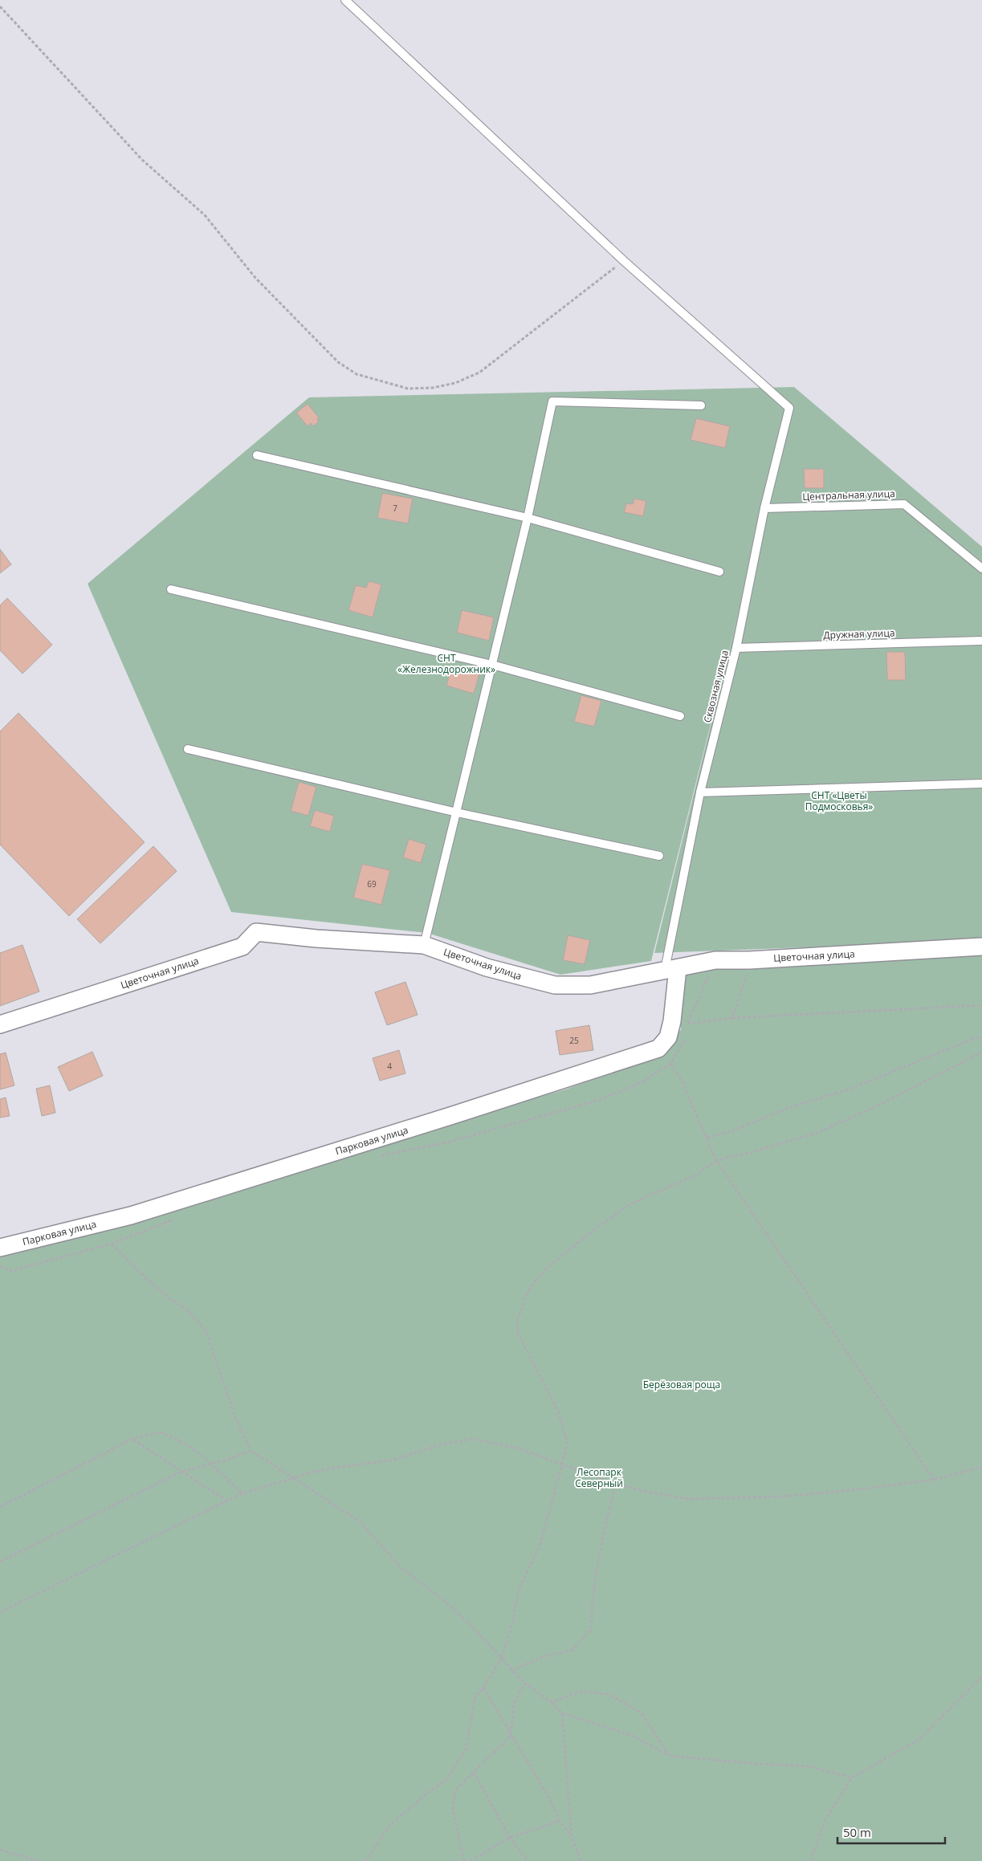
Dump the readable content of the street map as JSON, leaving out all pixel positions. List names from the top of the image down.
{
  "streets": {
    "street": ["Цветочная улица", "Парковая улица"],
    "lane": ["Центральная улица", "Дружная улица", "Сквозная улица"]
  },
  "crossings": [
    ["Центральная улица", "Сквозная улица"],
    ["Дружная улица", "Сквозная улица"],
    ["Сквозная улица", "Цветочная улица"],
    ["Сквозная улица", "Парковая улица"],
    ["Цветочная улица", "Парковая улица"]
  ],
  "parks": [
    "СНТ «Железнодорожник»",
    "СНТ «Цветы Подмосковья»",
    "Берёзовая роща",
    "Лесопарк Северный"
  ],
  "house_numbers": [
    "7",
    "69",
    "25",
    "4"
  ],
  "scale_bar": "50 m"
}
